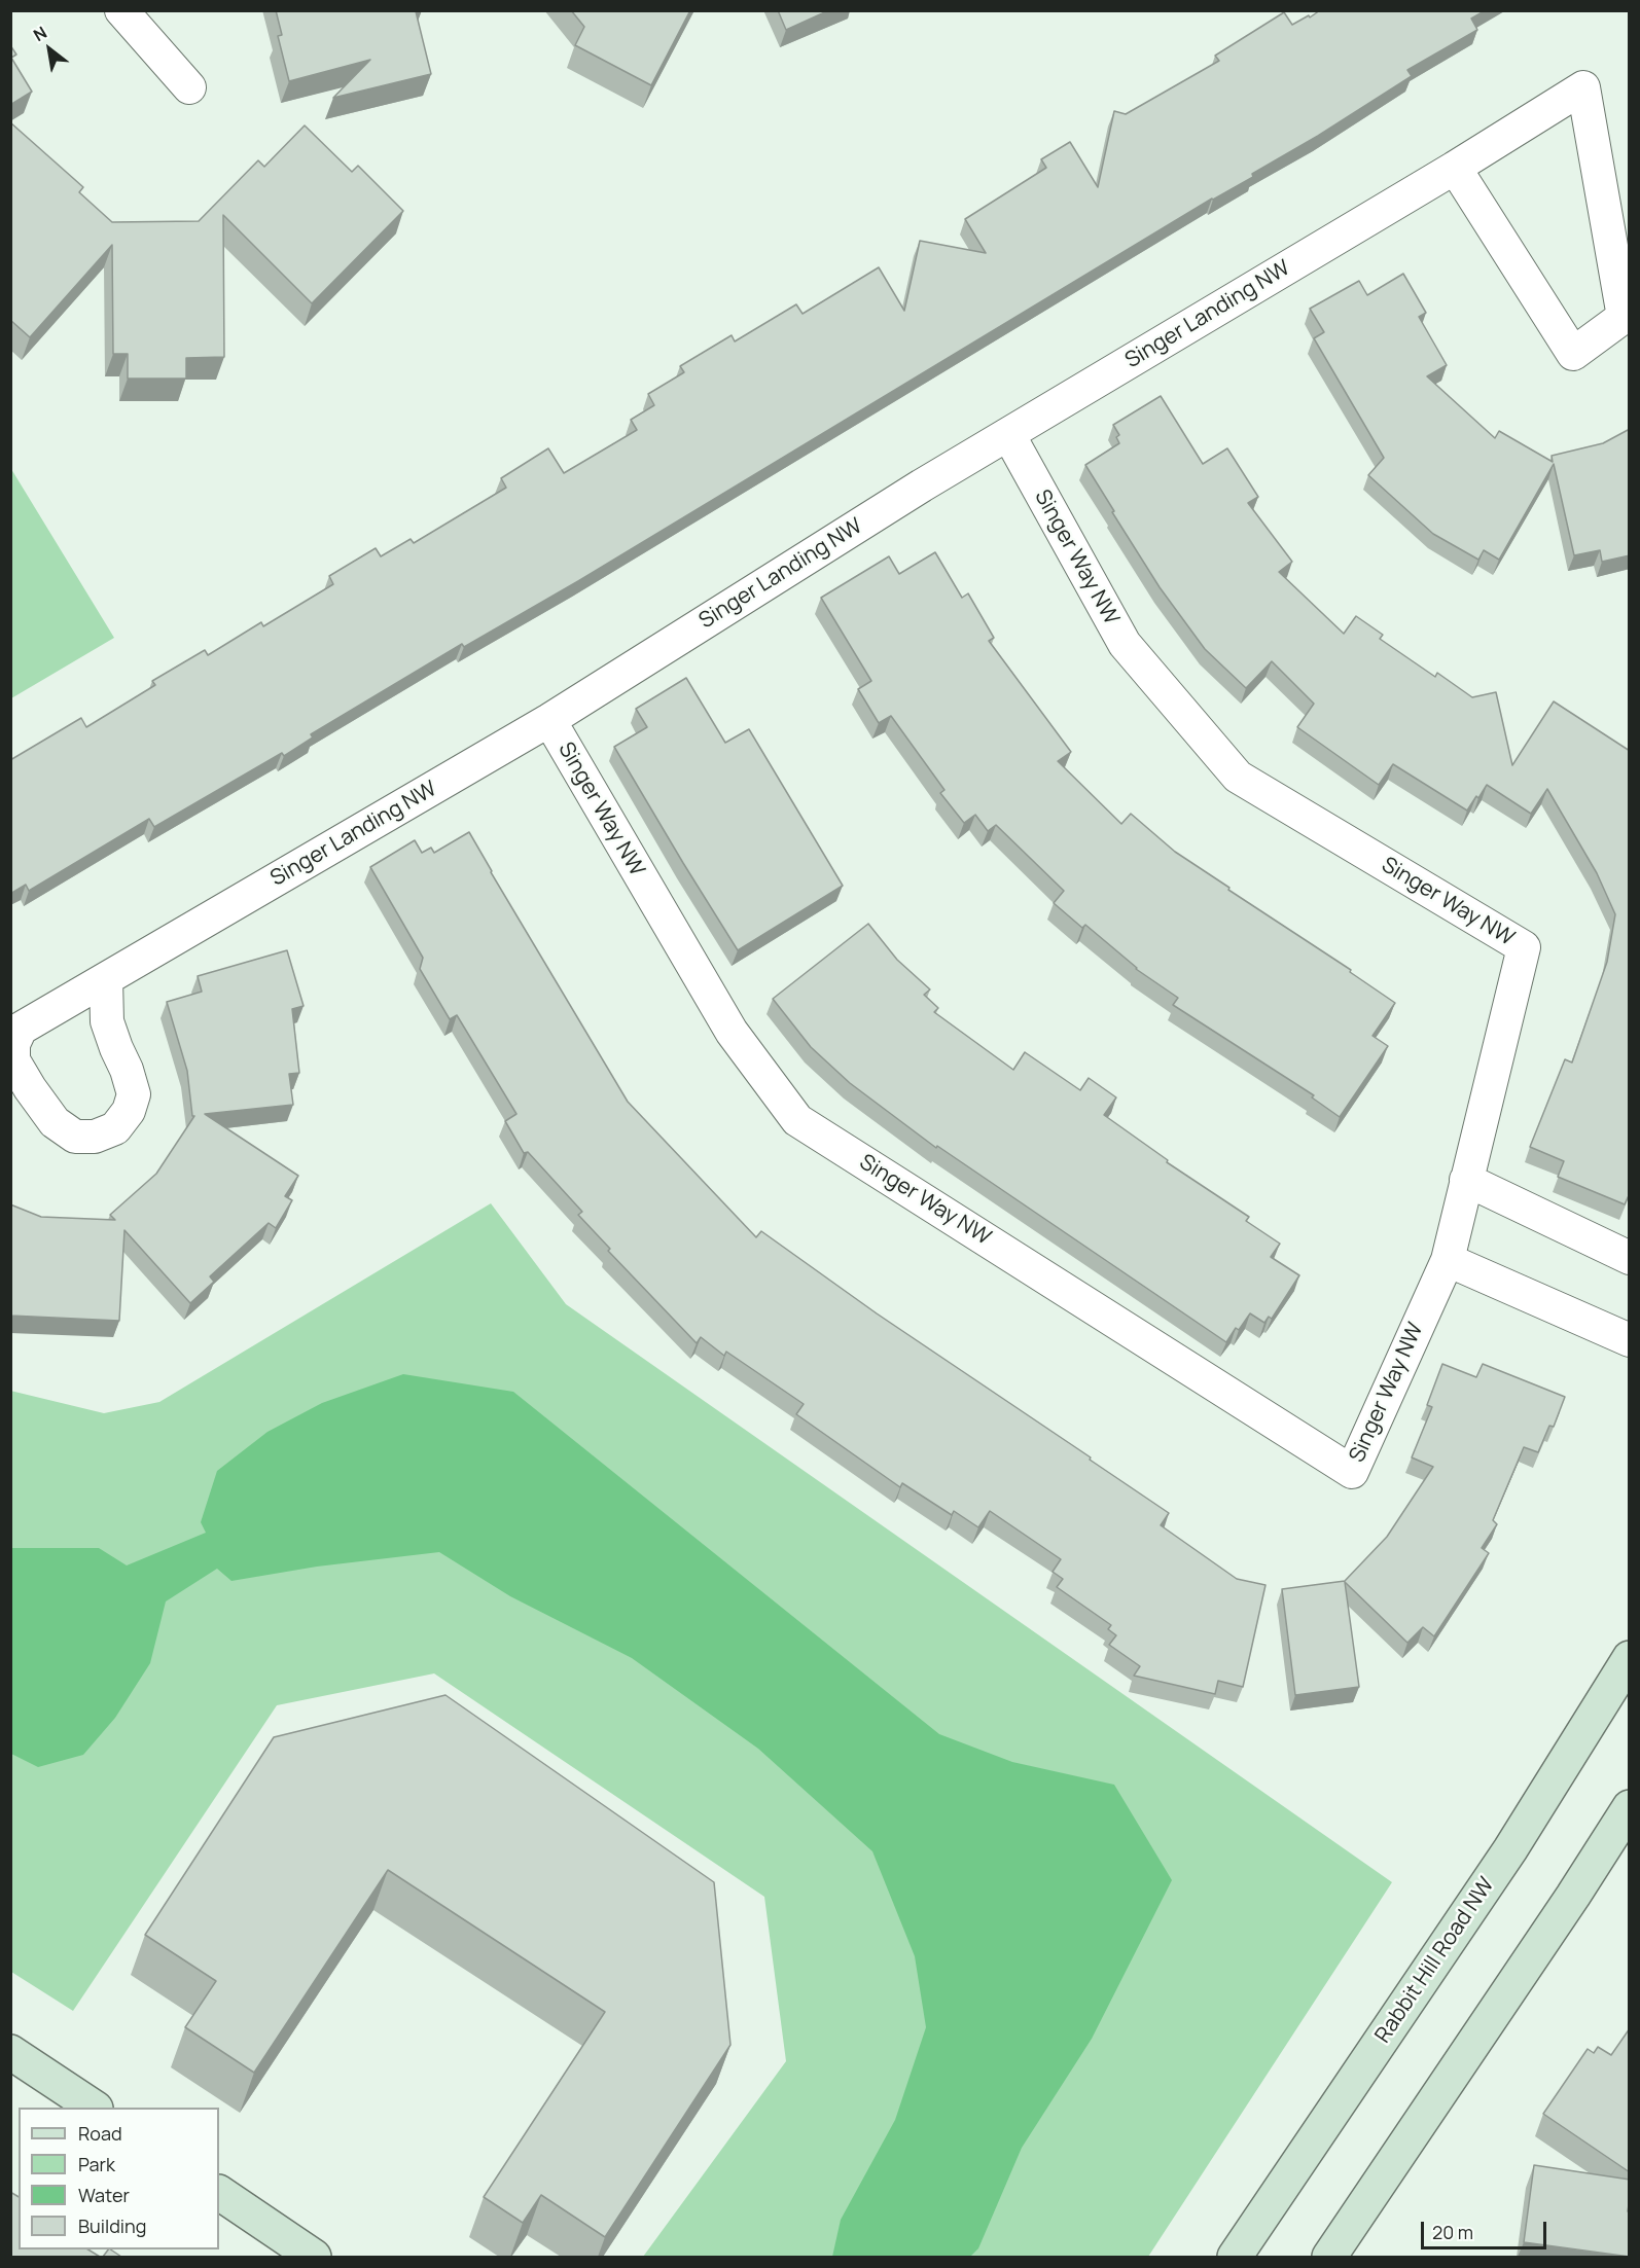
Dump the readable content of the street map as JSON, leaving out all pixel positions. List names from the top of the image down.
{
  "streets": {
    "main road": ["Rabbit Hill Road NW"],
    "street": ["Singer Landing NW", "Singer Way NW"]
  },
  "crossings": [
    ["Singer Landing NW", "Singer Way NW"]
  ],
  "legend": [
    "Road",
    "Park",
    "Water",
    "Building"
  ],
  "scale_bar": "20 m",
  "north": "top left"
}
